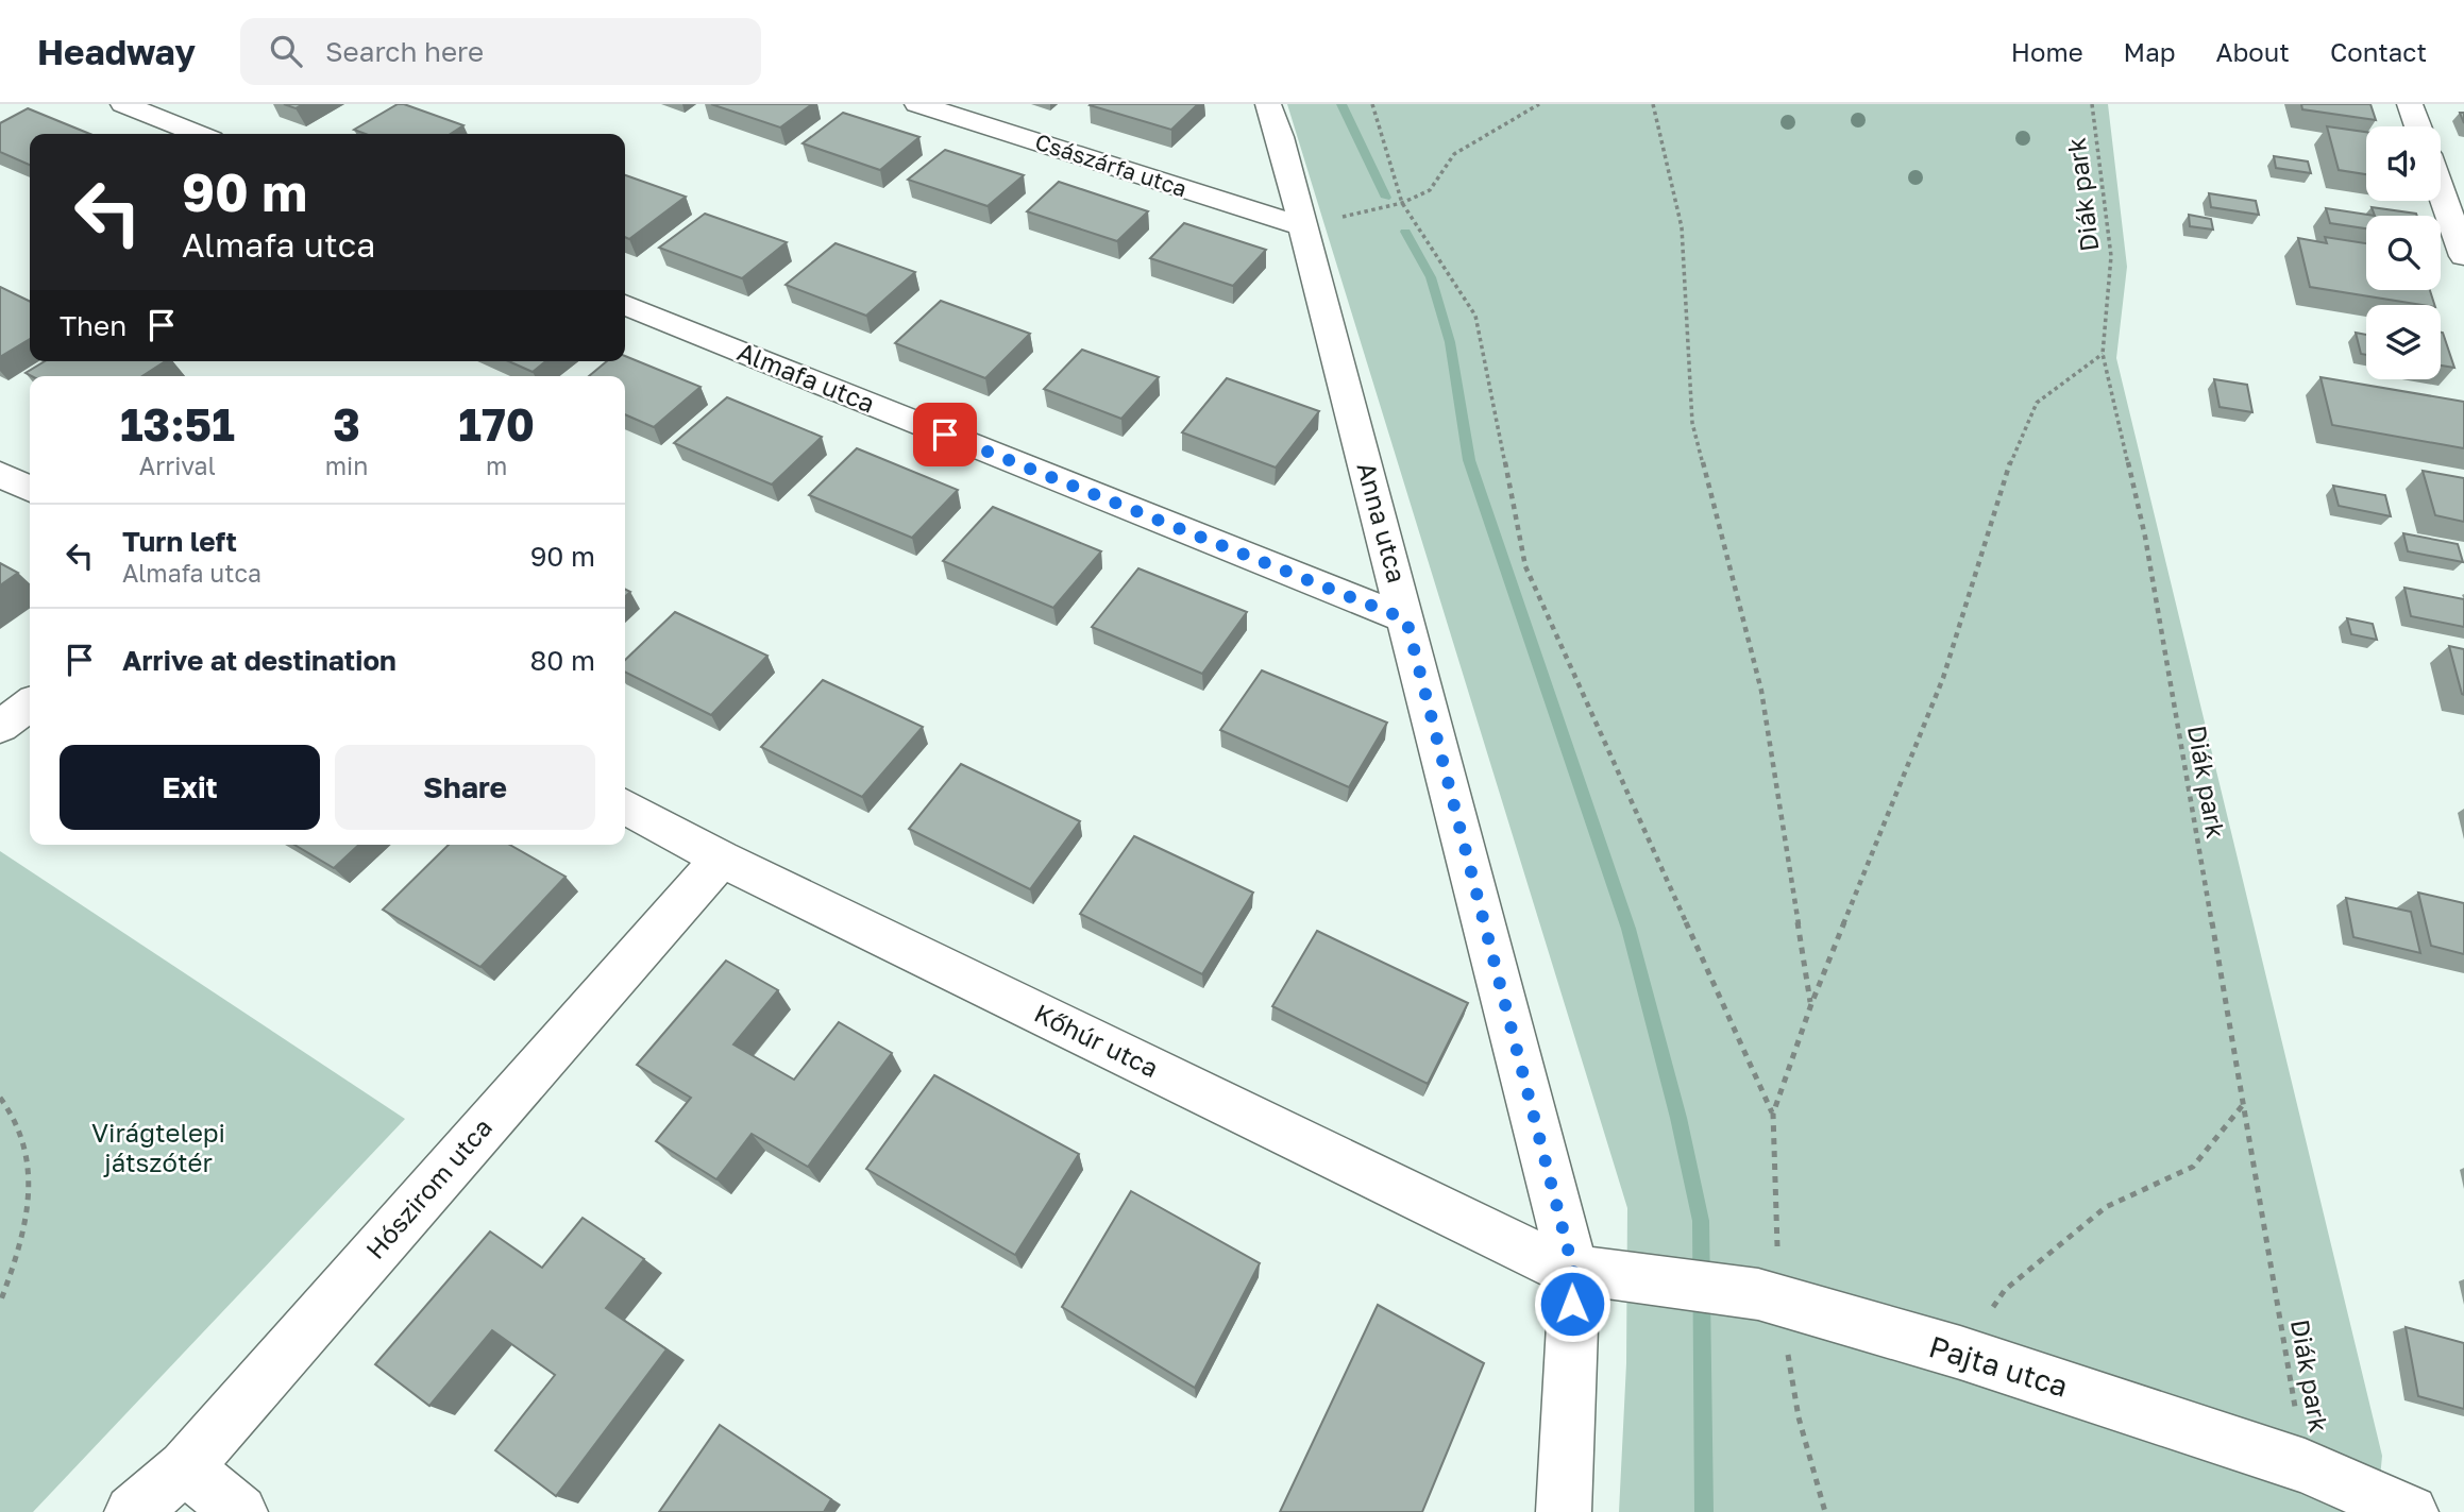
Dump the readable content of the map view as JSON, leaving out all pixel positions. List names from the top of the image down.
{
  "streets": {
    "street": [
      "Császárfa utca",
      "Almafa utca",
      "Anna utca",
      "Kőhúr utca",
      "Hószirom utca",
      "Pajta utca"
    ],
    "path": ["Diák park"]
  },
  "crossings": [
    ["Császárfa utca", "Anna utca"],
    ["Diák park", "Pajta utca"],
    ["Almafa utca", "Anna utca"],
    ["Anna utca", "Kőhúr utca"],
    ["Anna utca", "Pajta utca"],
    ["Kőhúr utca", "Hószirom utca"],
    ["Kőhúr utca", "Pajta utca"]
  ],
  "parks": ["Virágtelepi játszótér"],
  "page": {
    "header": "Headway",
    "search": "Search here",
    "nav": [
      "Home",
      "Map",
      "About",
      "Contact"
    ],
    "turn": ["90 m", "Almafa utca"],
    "then": "Then",
    "eta": [
      "13:51",
      "Arrival",
      "3",
      "min",
      "170",
      "m"
    ],
    "list": [
      {
        "name": "Turn left",
        "note": "Almafa utca",
        "value": "90 m"
      },
      {
        "name": "Arrive at destination",
        "value": "80 m"
      }
    ],
    "buttons": ["Exit", "Share"]
  }
}
